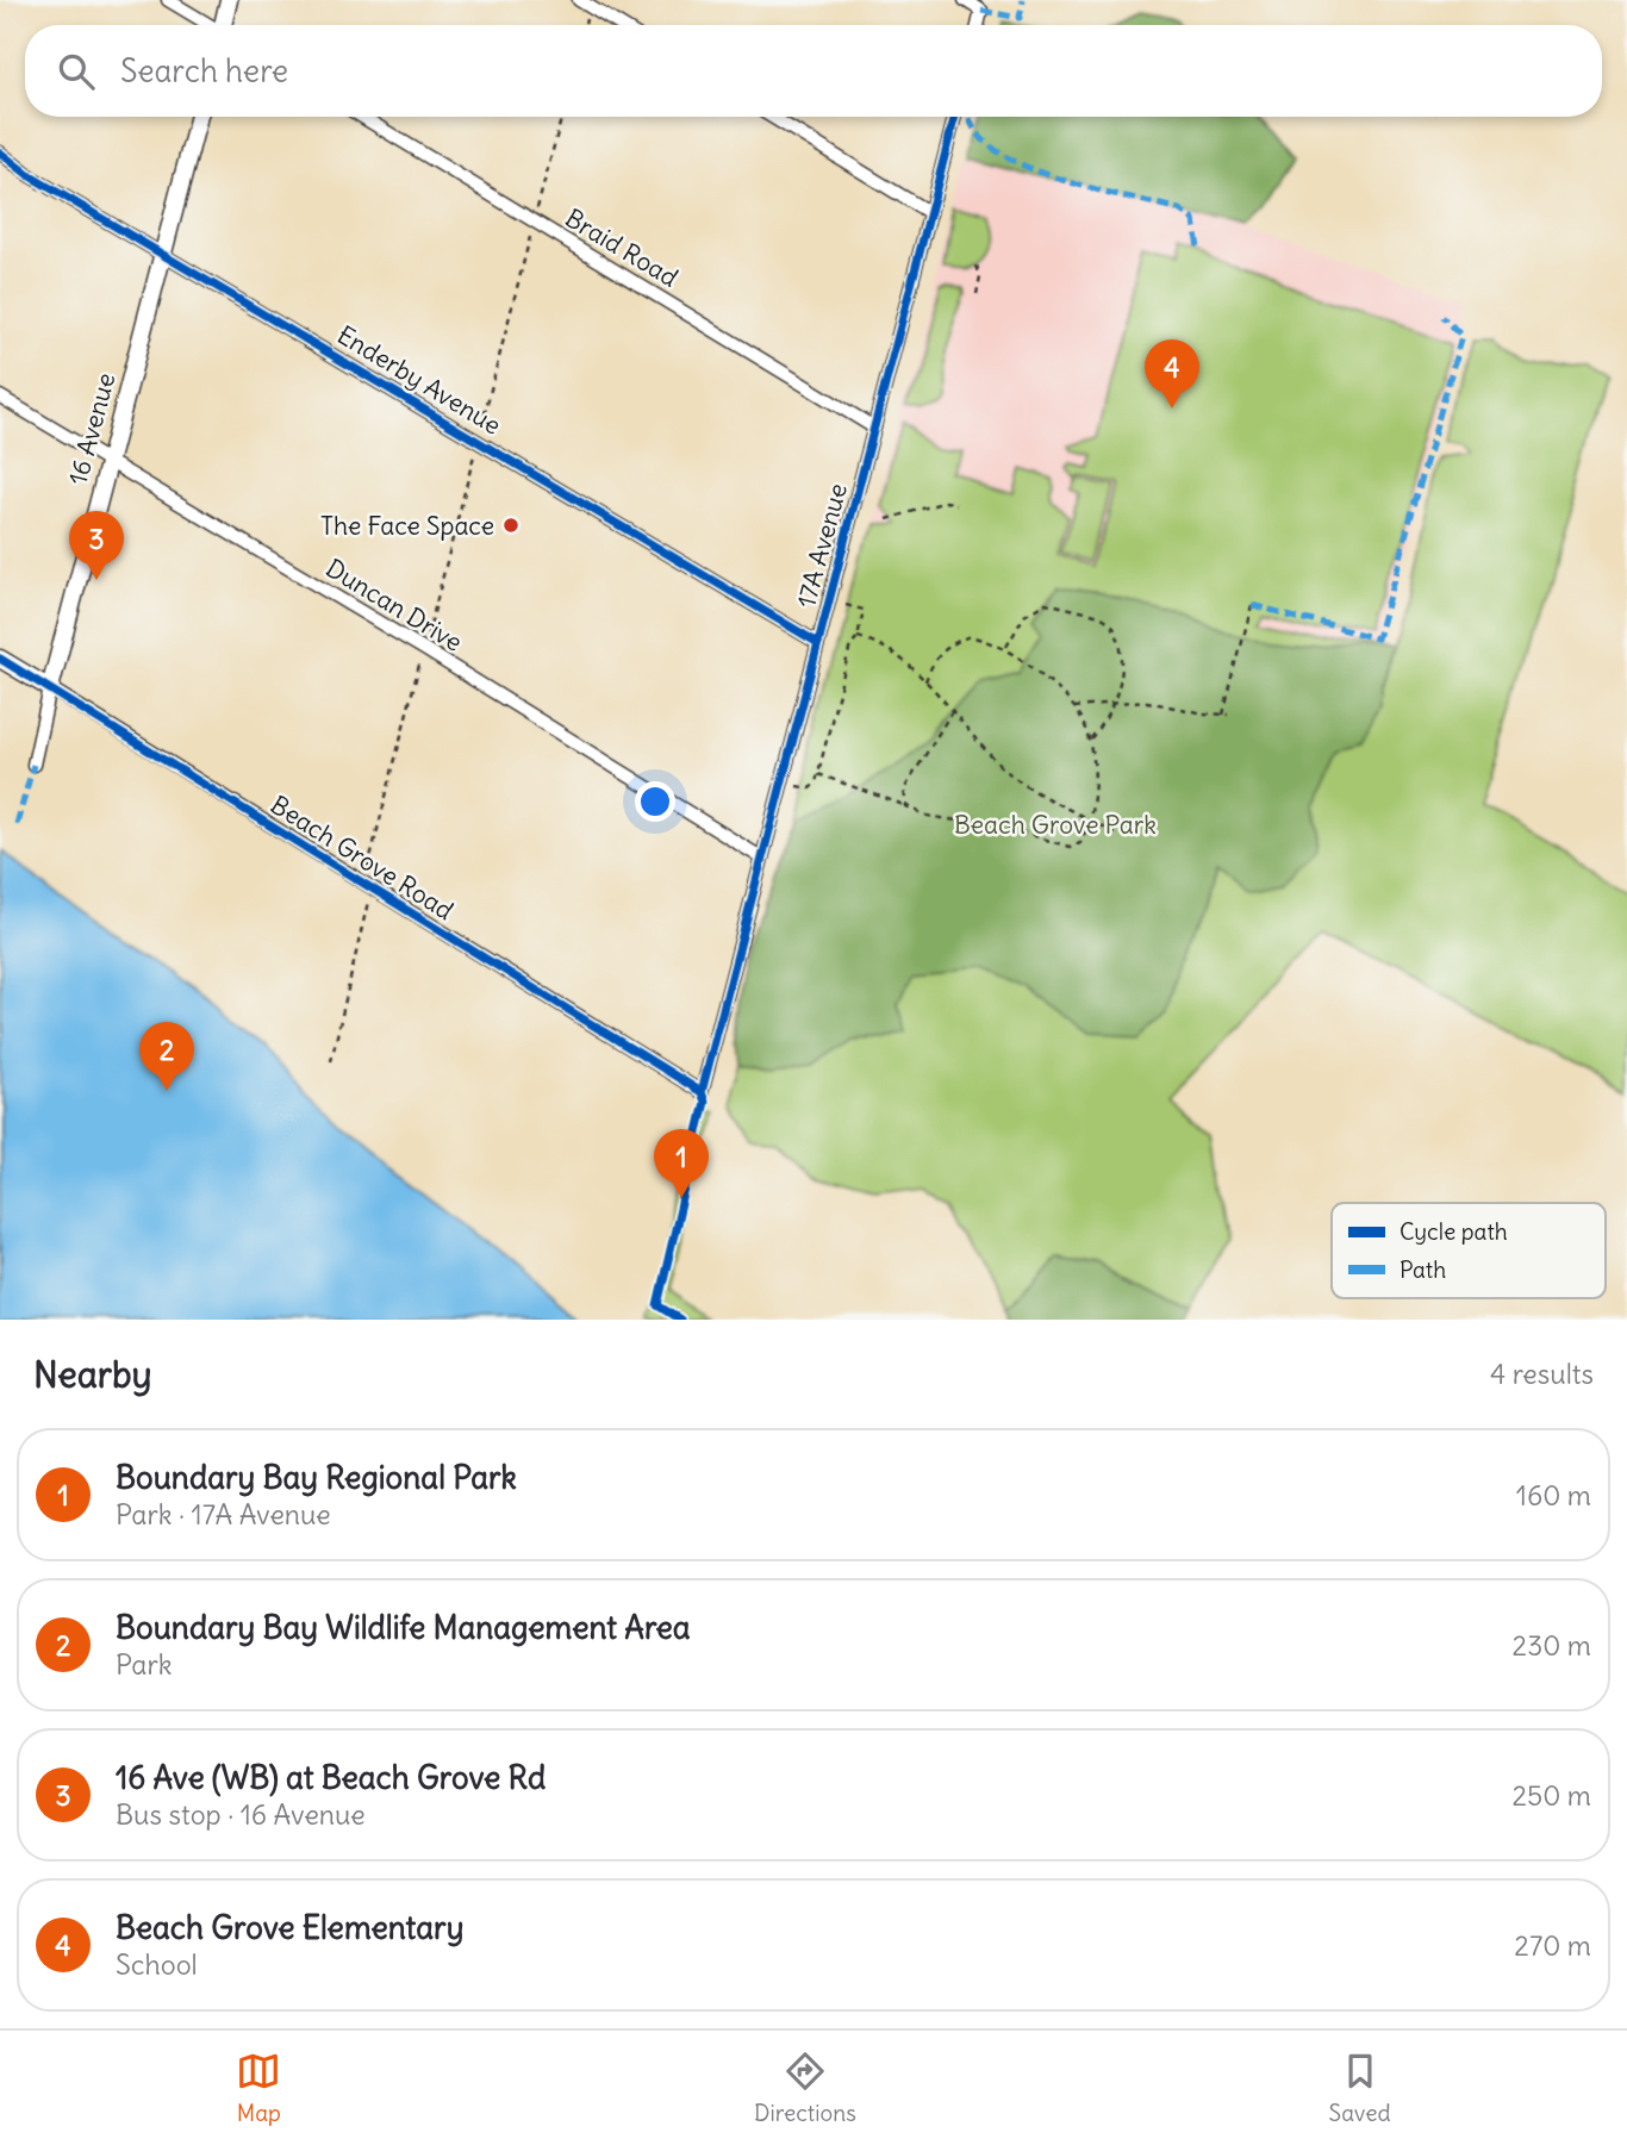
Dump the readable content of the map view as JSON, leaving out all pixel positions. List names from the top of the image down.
{
  "streets": {
    "street": [
      "Braid Road",
      "Enderby Avenue",
      "16 Avenue",
      "17A Avenue",
      "Duncan Drive",
      "Beach Grove Road"
    ]
  },
  "crossings": [
    ["Braid Road", "17A Avenue"],
    ["Enderby Avenue", "16 Avenue"],
    ["Enderby Avenue", "17A Avenue"],
    ["16 Avenue", "Duncan Drive"],
    ["16 Avenue", "Beach Grove Road"],
    ["17A Avenue", "Duncan Drive"],
    ["17A Avenue", "Beach Grove Road"]
  ],
  "parks": ["Beach Grove Park"],
  "places": ["The Face Space"],
  "legend": ["Cycle path", "Path"],
  "page": {
    "search": "Search here",
    "pins": [
      "4",
      "3",
      "2",
      "1"
    ],
    "heading": ["Nearby", "4 results"],
    "list": [
      {
        "mark": "1",
        "name": "Boundary Bay Regional Park",
        "note": "Park · 17A Avenue",
        "value": "160 m"
      },
      {
        "mark": "2",
        "name": "Boundary Bay Wildlife Management Area",
        "note": "Park",
        "value": "230 m"
      },
      {
        "mark": "3",
        "name": "16 Ave (WB) at Beach Grove Rd",
        "note": "Bus stop · 16 Avenue",
        "value": "250 m"
      },
      {
        "mark": "4",
        "name": "Beach Grove Elementary",
        "note": "School",
        "value": "270 m"
      }
    ],
    "nav": ["Map", "Directions", "Saved"]
  }
}
